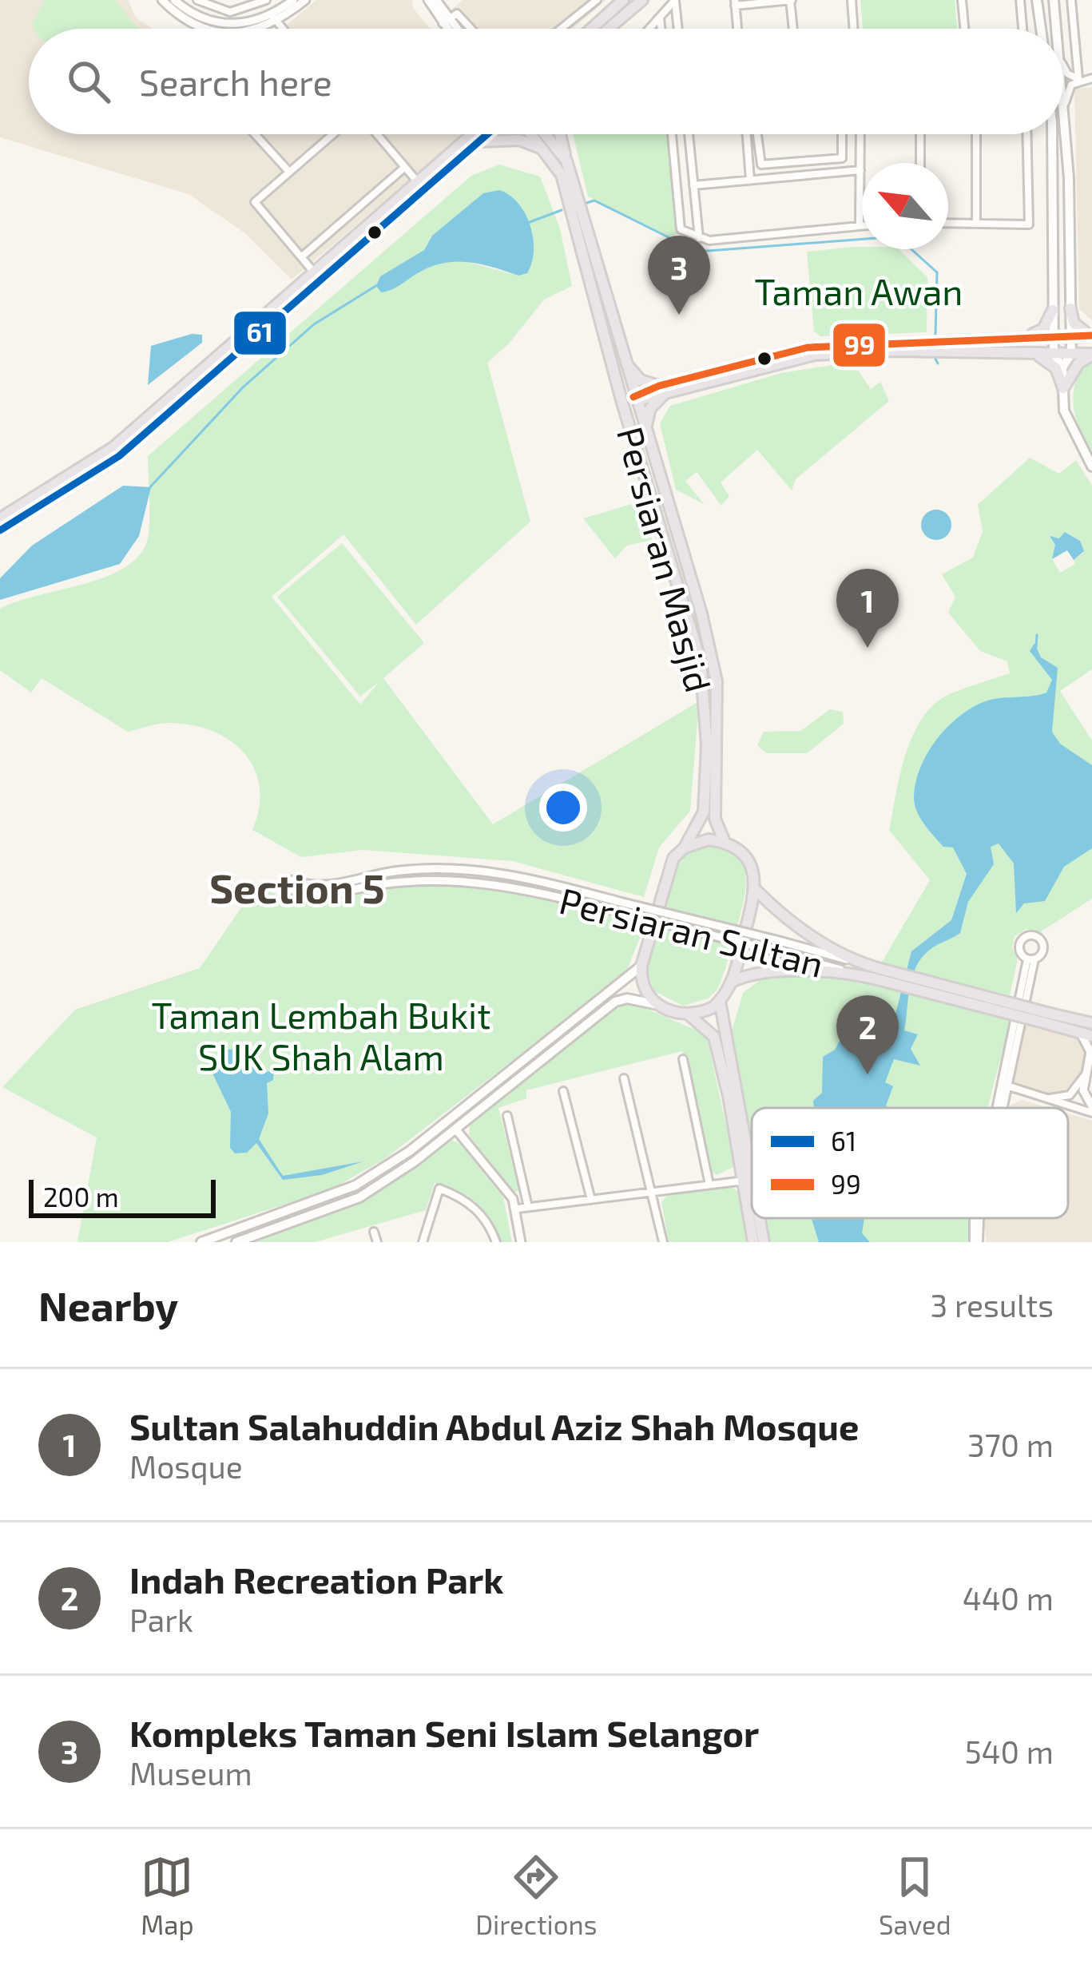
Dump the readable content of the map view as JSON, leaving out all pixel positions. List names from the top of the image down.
{
  "streets": {
    "main road": ["Persiaran Masjid", "Persiaran Sultan"]
  },
  "districts": ["Section 5"],
  "parks": ["Taman Awan", "Taman Lembah Bukit SUK Shah Alam"],
  "lines": ["transit line 61", "transit line 99"],
  "legend": ["61", "99"],
  "scale_bar": "200 m",
  "north": "top left",
  "page": {
    "search": "Search here",
    "pins": ["3", "1", "2"],
    "scale": "200 m",
    "heading": ["Nearby", "3 results"],
    "list": [
      {
        "mark": "1",
        "name": "Sultan Salahuddin Abdul Aziz Shah Mosque",
        "note": "Mosque",
        "value": "370 m"
      },
      {
        "mark": "2",
        "name": "Indah Recreation Park",
        "note": "Park",
        "value": "440 m"
      },
      {
        "mark": "3",
        "name": "Kompleks Taman Seni Islam Selangor",
        "note": "Museum",
        "value": "540 m"
      }
    ],
    "nav": ["Map", "Directions", "Saved"]
  }
}
